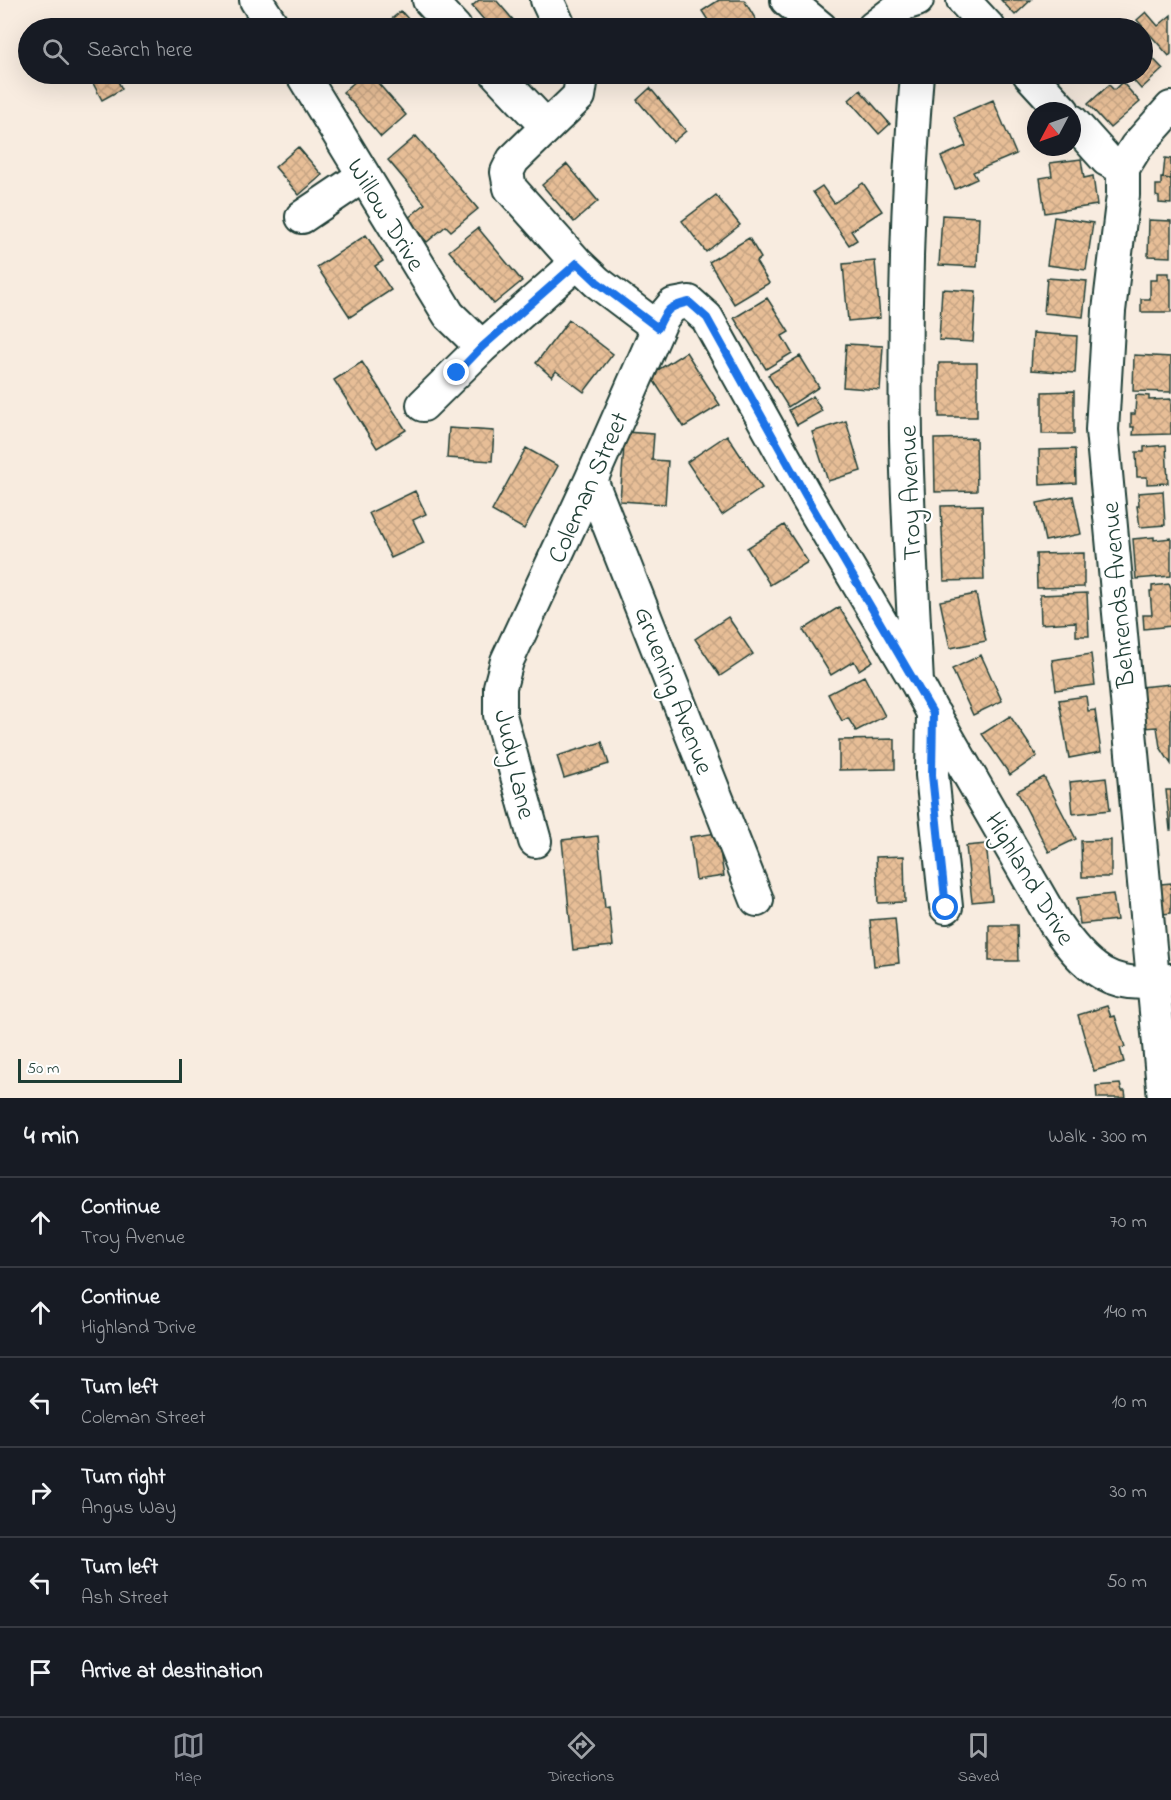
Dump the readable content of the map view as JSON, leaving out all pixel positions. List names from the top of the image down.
{
  "streets": {
    "street": [
      "Willow Drive",
      "Coleman Street",
      "Troy Avenue",
      "Behrends Avenue",
      "Gruening Avenue",
      "Judy Lane",
      "Highland Drive"
    ]
  },
  "crossings": [
    ["Coleman Street", "Troy Avenue"],
    ["Coleman Street", "Gruening Avenue"],
    ["Coleman Street", "Judy Lane"],
    ["Troy Avenue", "Highland Drive"],
    ["Behrends Avenue", "Highland Drive"]
  ],
  "scale_bar": "50 m",
  "north": "bottom left",
  "page": {
    "search": "Search here",
    "scale": "50 m",
    "heading": ["4 min", "Walk · 300 m"],
    "list": [
      ["Continue", "Troy Avenue", "70 m"],
      ["Continue", "Highland Drive", "140 m"],
      ["Turn left", "Coleman Street", "10 m"],
      ["Turn right", "Angus Way", "30 m"],
      ["Turn left", "Ash Street", "50 m"],
      "Arrive at destination"
    ],
    "nav": ["Map", "Directions", "Saved"]
  }
}
